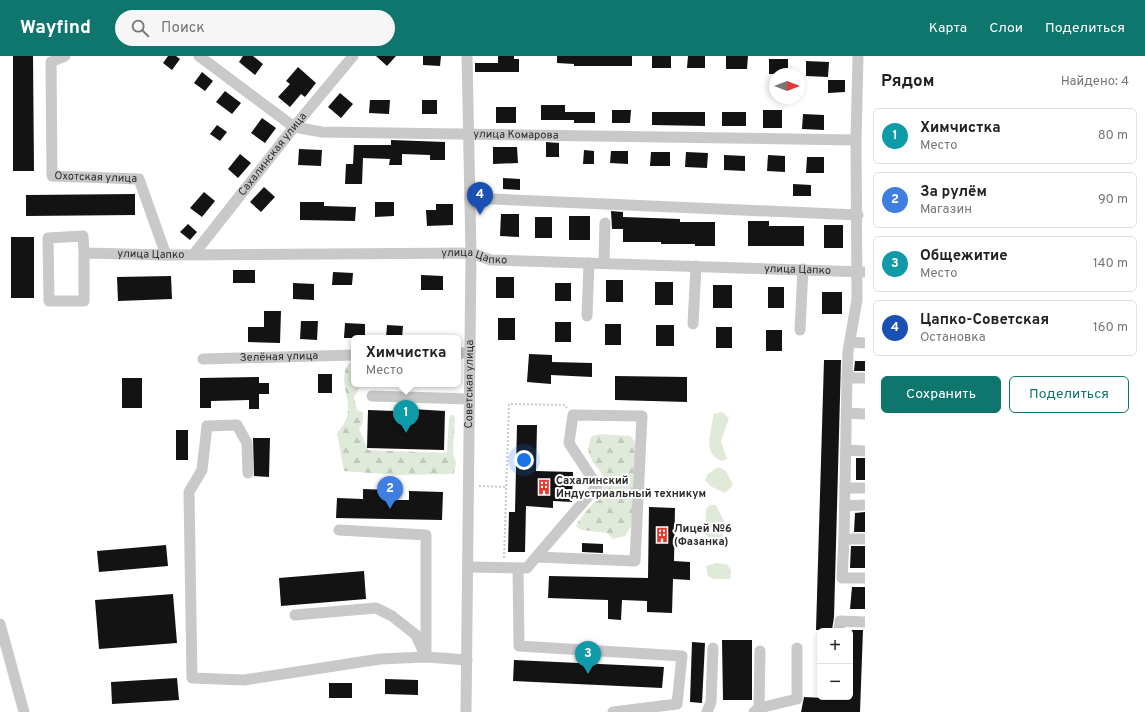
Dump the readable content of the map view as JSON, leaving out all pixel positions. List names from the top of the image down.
{
  "streets": {
    "street": [
      "улица Комарова",
      "Сахалинская улица",
      "Охотская улица",
      "улица Цапко",
      "Зелёная улица",
      "Советская улица"
    ]
  },
  "crossings": [
    ["улица Комарова", "Сахалинская улица"],
    ["улица Комарова", "Советская улица"],
    ["Сахалинская улица", "улица Цапко"],
    ["Охотская улица", "улица Цапко"],
    ["улица Цапко", "Советская улица"]
  ],
  "places": {
    "building": ["Сахалинский Индустриальный техникум", "Лицей №6 (Фазанка)"]
  },
  "north": "right",
  "page": {
    "header": "Wayfind",
    "search": "Поиск",
    "nav": ["Карта", "Слои", "Поделиться"],
    "heading": ["Рядом", "Найдено: 4"],
    "list": [
      {
        "mark": "1",
        "name": "Химчистка",
        "note": "Место",
        "value": "80 m"
      },
      {
        "mark": "2",
        "name": "За рулём",
        "note": "Магазин",
        "value": "90 m"
      },
      {
        "mark": "3",
        "name": "Общежитие",
        "note": "Место",
        "value": "140 m"
      },
      {
        "mark": "4",
        "name": "Цапко-Советская",
        "note": "Остановка",
        "value": "160 m"
      }
    ],
    "pins": [
      "4",
      "1",
      "2",
      "3"
    ],
    "popup": ["Химчистка", "Место"],
    "buttons": ["Сохранить", "Поделиться"],
    "map_buttons": ["+", "−"]
  }
}
